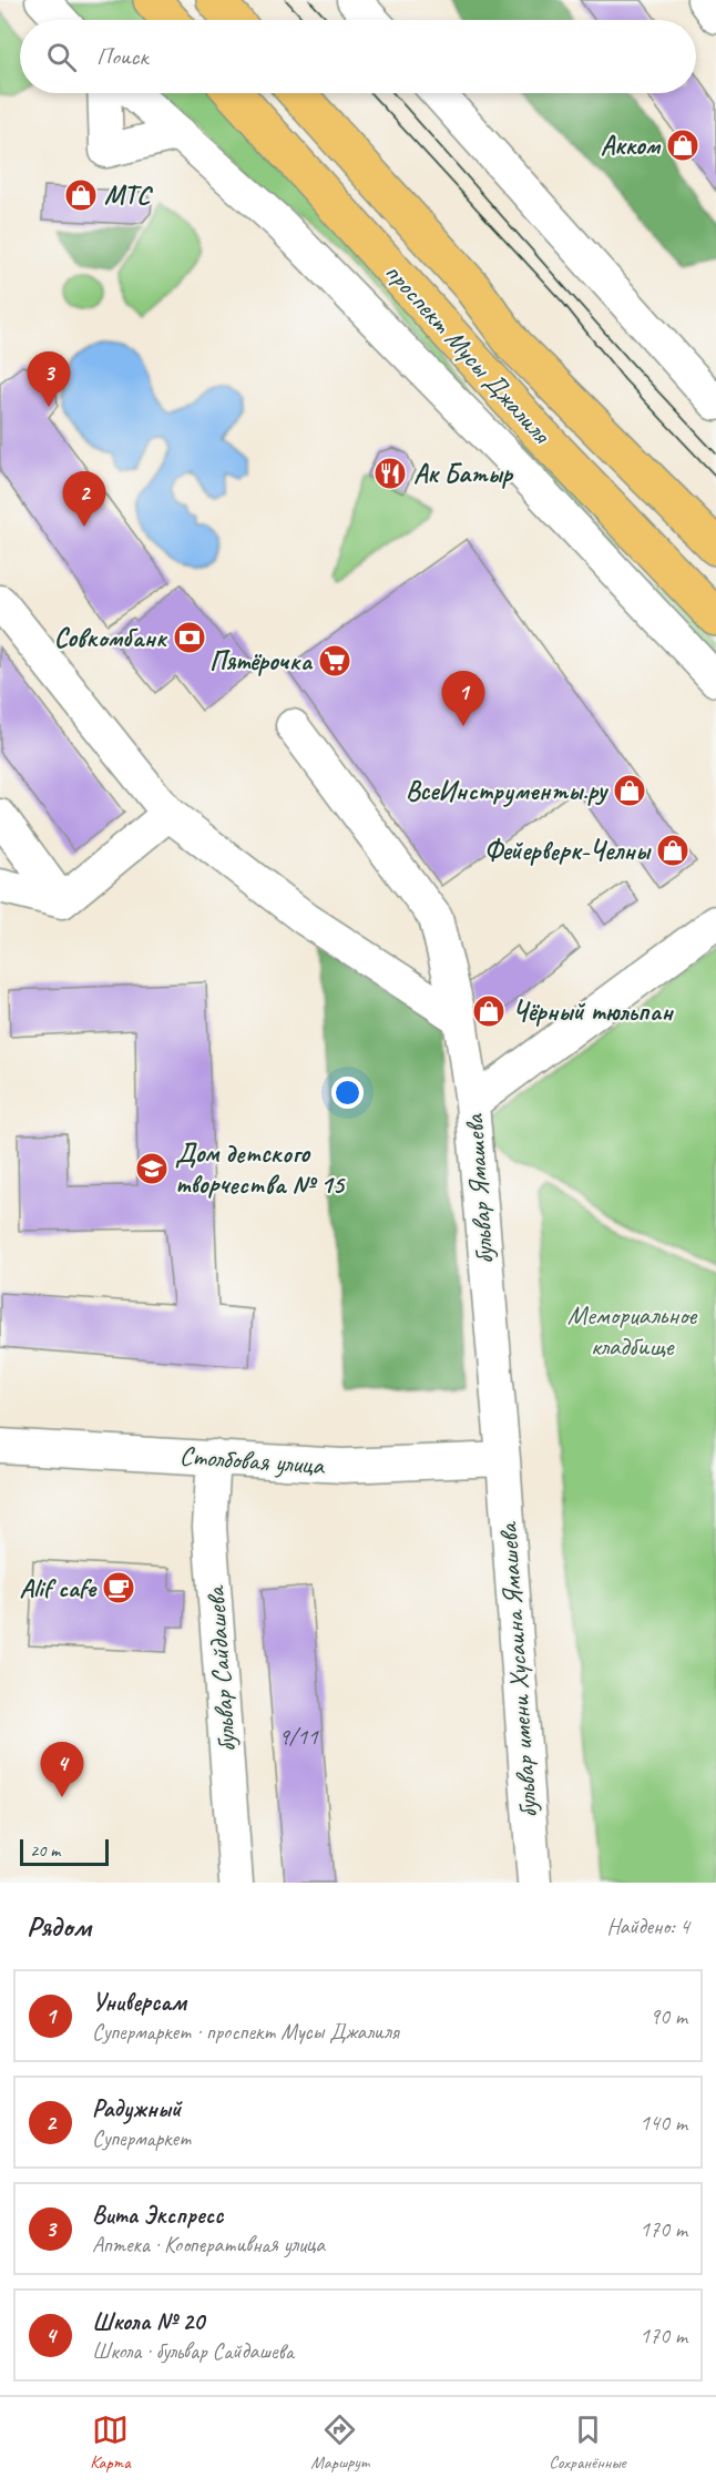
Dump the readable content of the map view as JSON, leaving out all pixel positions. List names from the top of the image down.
{
  "streets": {
    "main road": ["проспект Мусы Джалиля"],
    "street": [
      "бульвар Ямашева",
      "Столбовая улица",
      "бульвар Сайдашева",
      "бульвар имени Хусаина Ямашева"
    ]
  },
  "crossings": [
    ["бульвар Ямашева", "Столбовая улица"],
    ["бульвар Ямашева", "бульвар имени Хусаина Ямашева"],
    ["Столбовая улица", "бульвар Сайдашева"],
    ["Столбовая улица", "бульвар имени Хусаина Ямашева"]
  ],
  "parks": ["Мемориальное кладбище"],
  "places": {
    "shop": [
      "Акком",
      "МТС",
      "ВсеИнструменты.ру",
      "Фейерверк-Челны",
      "Чёрный тюльпан"
    ],
    "restaurant": ["Ак Батыр"],
    "bank": ["Совкомбанк"],
    "supermarket": ["Пятёрочка"],
    "school or university": ["Дом детского творчества № 15"],
    "cafe": ["Alif cafe"]
  },
  "house_numbers": ["9/11"],
  "scale_bar": "20 m",
  "page": {
    "search": "Поиск",
    "pins": [
      "3",
      "2",
      "1",
      "4"
    ],
    "scale": "20 m",
    "heading": ["Рядом", "Найдено: 4"],
    "list": [
      {
        "mark": "1",
        "name": "Универсам",
        "note": "Супермаркет · проспект Мусы Джалиля",
        "value": "90 m"
      },
      {
        "mark": "2",
        "name": "Радужный",
        "note": "Супермаркет",
        "value": "140 m"
      },
      {
        "mark": "3",
        "name": "Вита Экспресс",
        "note": "Аптека · Кооперативная улица",
        "value": "170 m"
      },
      {
        "mark": "4",
        "name": "Школа № 20",
        "note": "Школа · бульвар Сайдашева",
        "value": "170 m"
      }
    ],
    "nav": ["Карта", "Маршрут", "Сохранённые"]
  }
}
